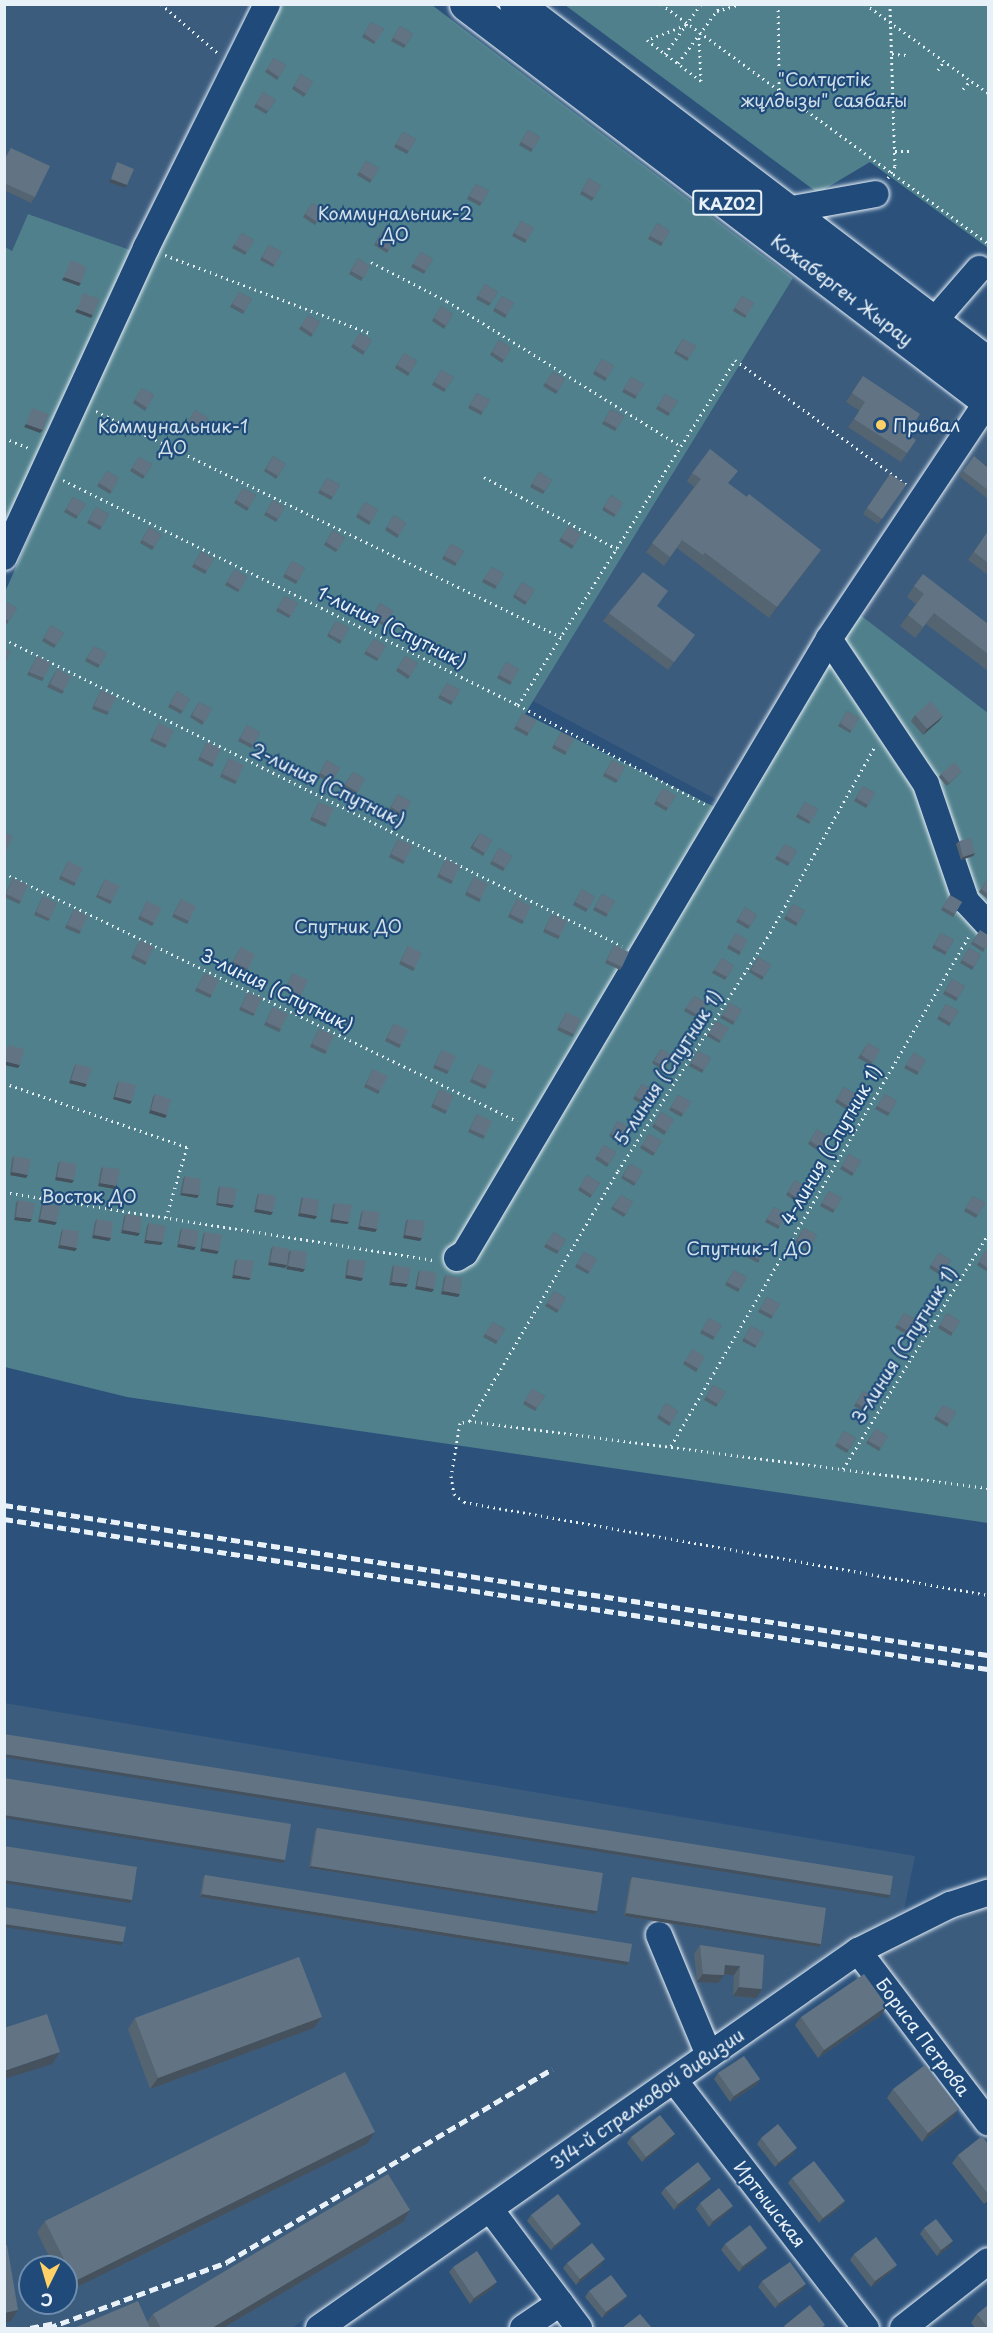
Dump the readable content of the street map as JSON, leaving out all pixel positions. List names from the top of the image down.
{
  "streets": {
    "highway": ["KAZ02", "Кожаберген Жырау"],
    "street": ["Бориса Петрова", "314-й стрелковой дивизии", "Иртышская"],
    "path": [
      "1-линия (Спутник)",
      "2-линия (Спутник)",
      "3-линия (Спутник)",
      "5-линия (Спутник 1)",
      "4-линия (Спутник 1)",
      "3-линия (Спутник 1)"
    ]
  },
  "crossings": [
    ["Бориса Петрова", "314-й стрелковой дивизии"],
    ["314-й стрелковой дивизии", "Иртышская"]
  ],
  "parks": [
    "\"Солтүстік жұлдызы\" саябағы",
    "Коммунальник-2 ДО",
    "Коммунальник-1 ДО",
    "Спутник ДО",
    "Восток ДО",
    "Спутник-1 ДО"
  ],
  "places": ["Привал"],
  "north": "bottom"
}
